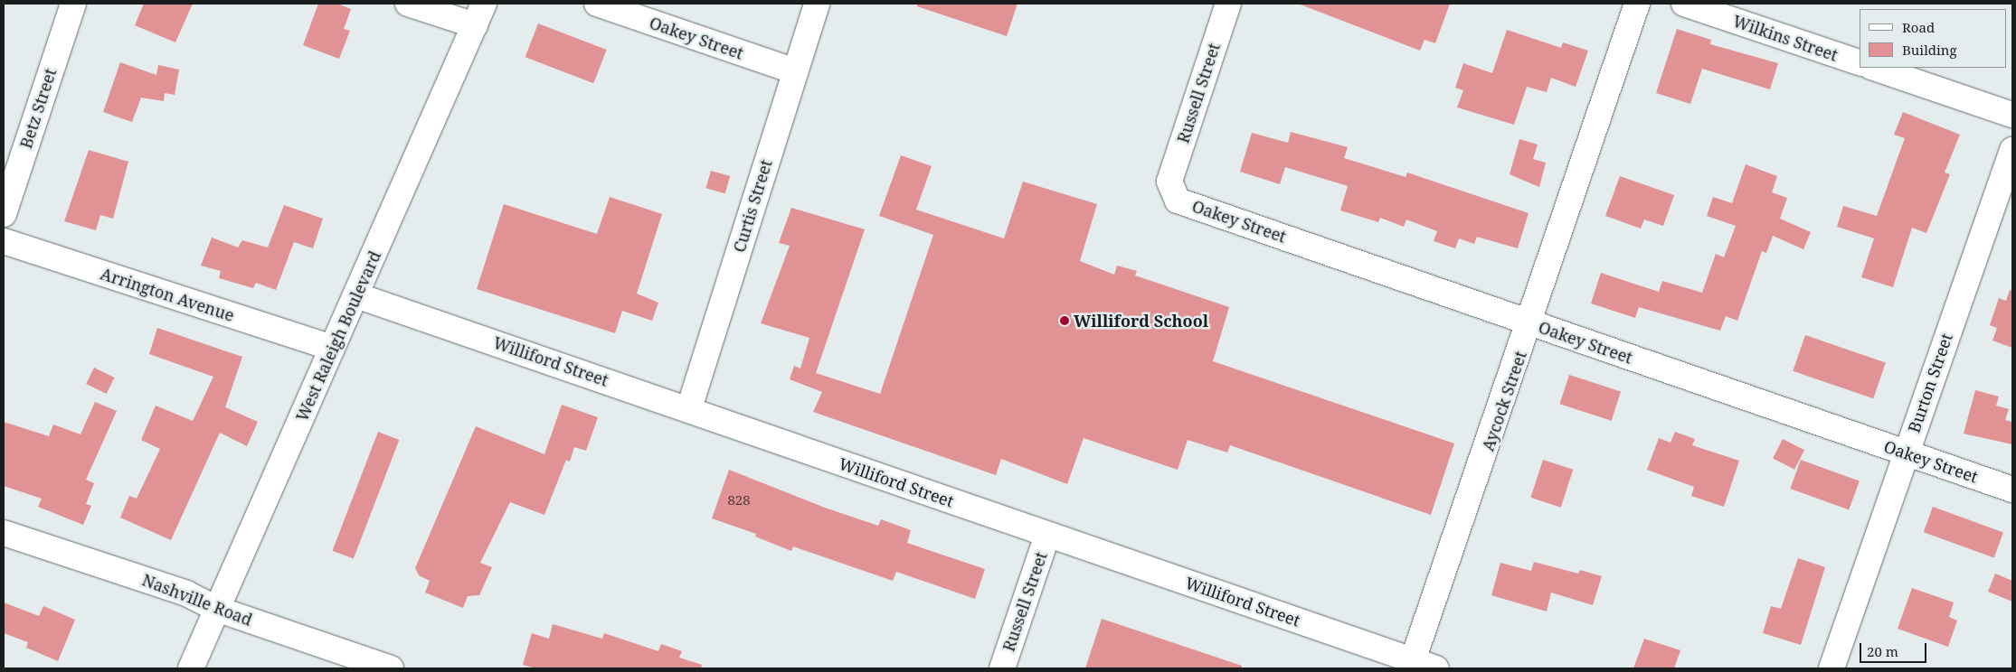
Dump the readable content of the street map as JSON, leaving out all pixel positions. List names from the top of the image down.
{
  "streets": {
    "street": [
      "Oakey Street",
      "Wilkins Street",
      "Russell Street",
      "Betz Street",
      "Curtis Street",
      "Arrington Avenue",
      "West Raleigh Boulevard",
      "Williford Street",
      "Burton Street",
      "Aycock Street",
      "Nashville Road"
    ]
  },
  "crossings": [
    ["Oakey Street", "Russell Street"],
    ["Oakey Street", "Curtis Street"],
    ["Oakey Street", "Burton Street"],
    ["Oakey Street", "Aycock Street"],
    ["Russell Street", "Williford Street"],
    ["Curtis Street", "Williford Street"],
    ["Arrington Avenue", "West Raleigh Boulevard"],
    ["West Raleigh Boulevard", "Williford Street"],
    ["West Raleigh Boulevard", "Nashville Road"],
    ["Williford Street", "Aycock Street"]
  ],
  "places": ["Williford School"],
  "house_numbers": ["828"],
  "legend": ["Road", "Building"],
  "scale_bar": "20 m"
}
